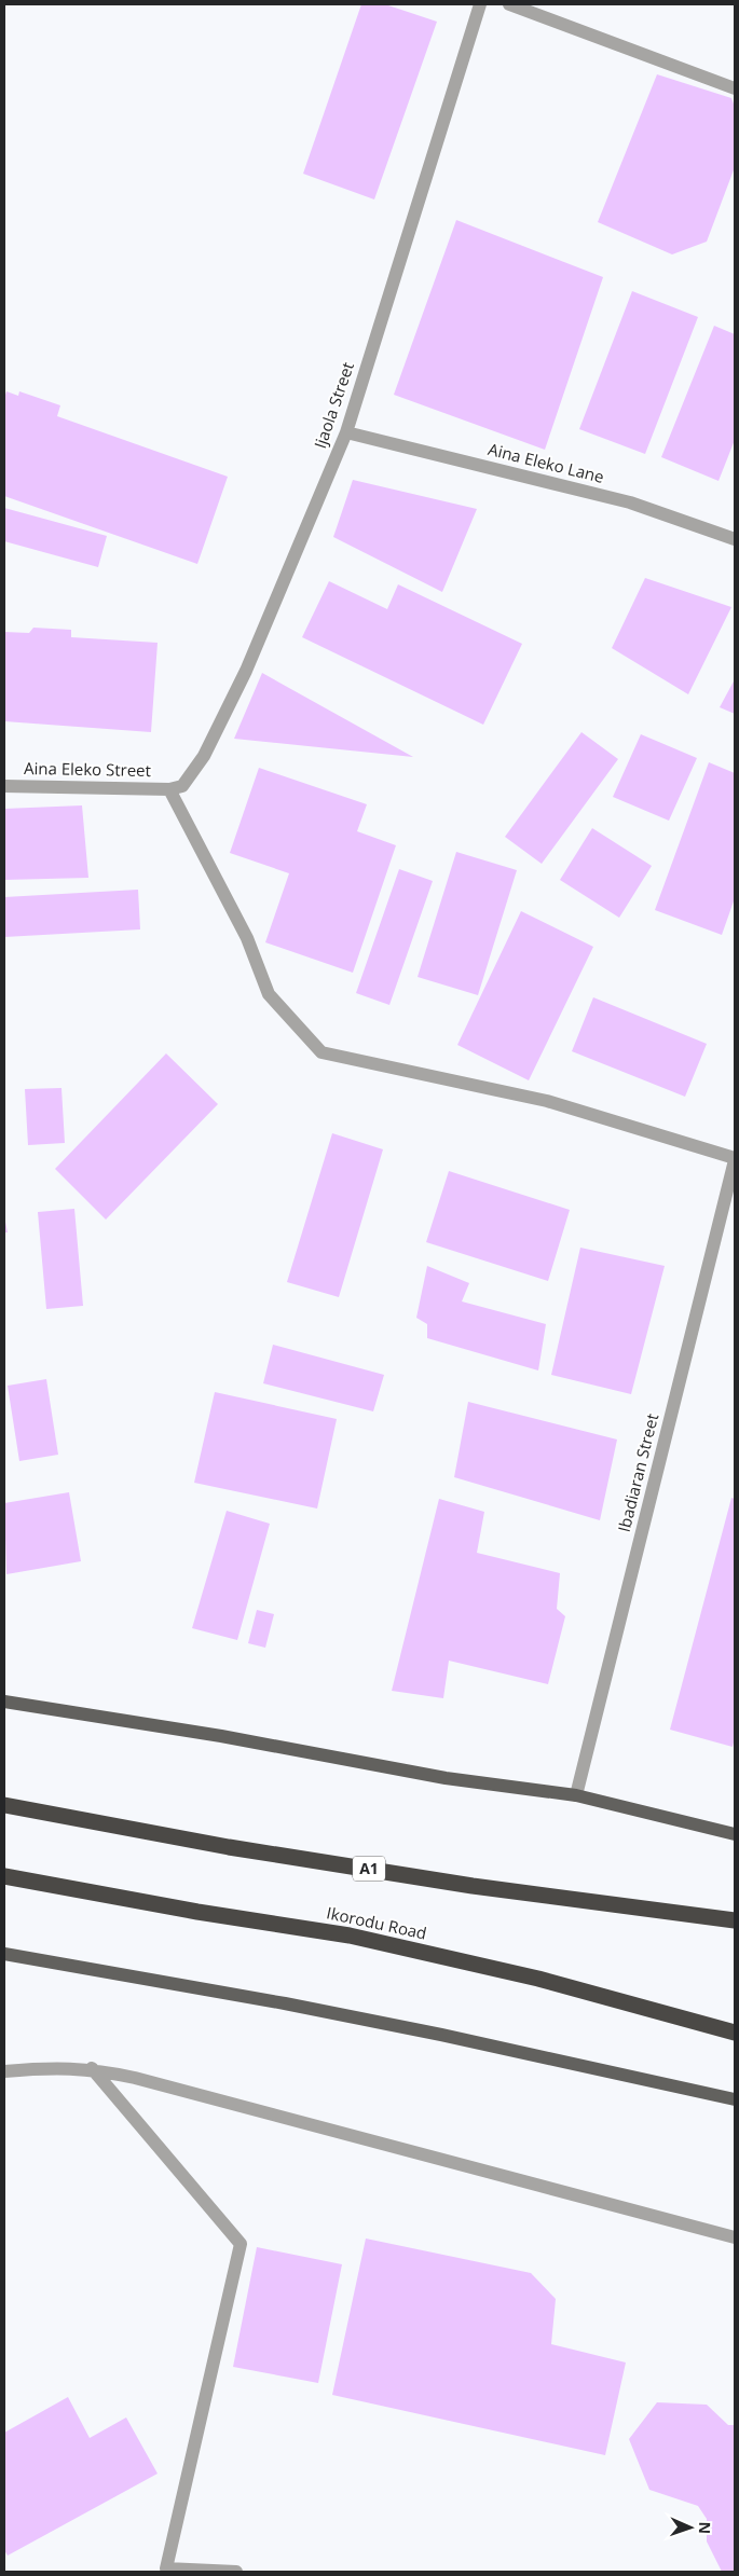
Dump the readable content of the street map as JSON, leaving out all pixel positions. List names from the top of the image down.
{
  "streets": {
    "highway": ["A1", "Ikorodu Road"],
    "street": [
      "Ijaola Street",
      "Aina Eleko Lane",
      "Aina Eleko Street",
      "Ibadiaran Street"
    ]
  },
  "crossings": [
    ["Ijaola Street", "Aina Eleko Lane"],
    ["Ijaola Street", "Aina Eleko Street"]
  ],
  "north": "right"
}
